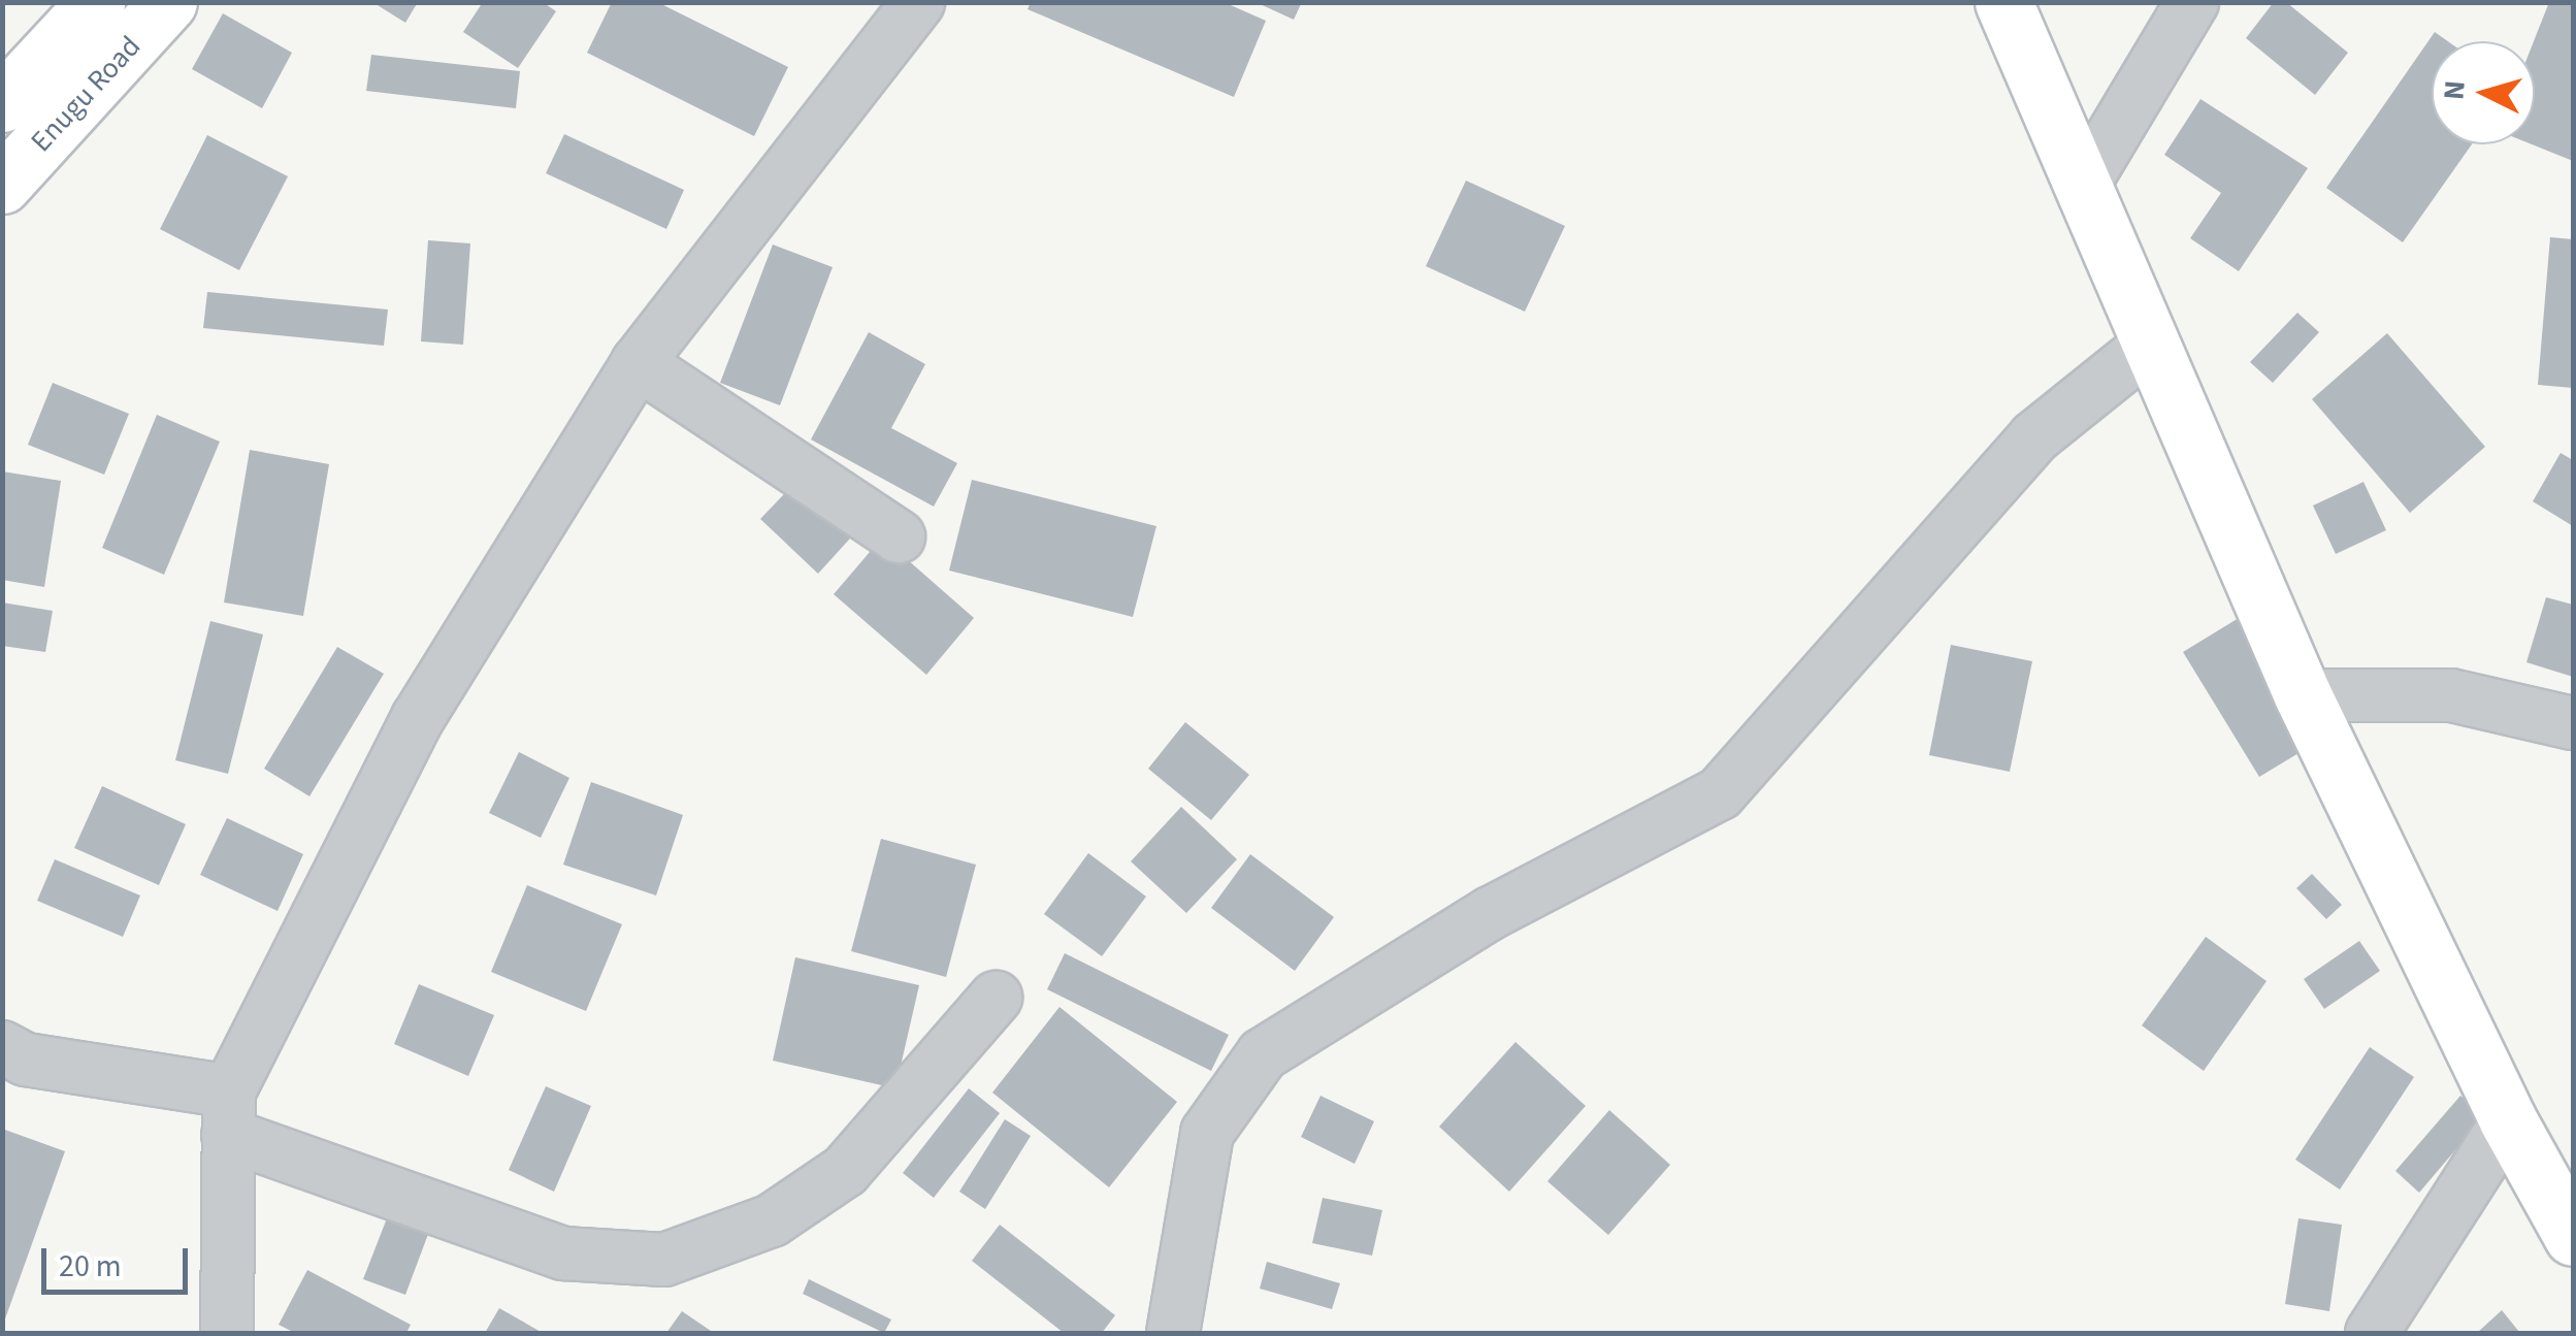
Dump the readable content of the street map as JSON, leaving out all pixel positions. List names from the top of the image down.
{
  "streets": {
    "street": ["Enugu Road"]
  },
  "scale_bar": "20 m",
  "north": "left"
}
